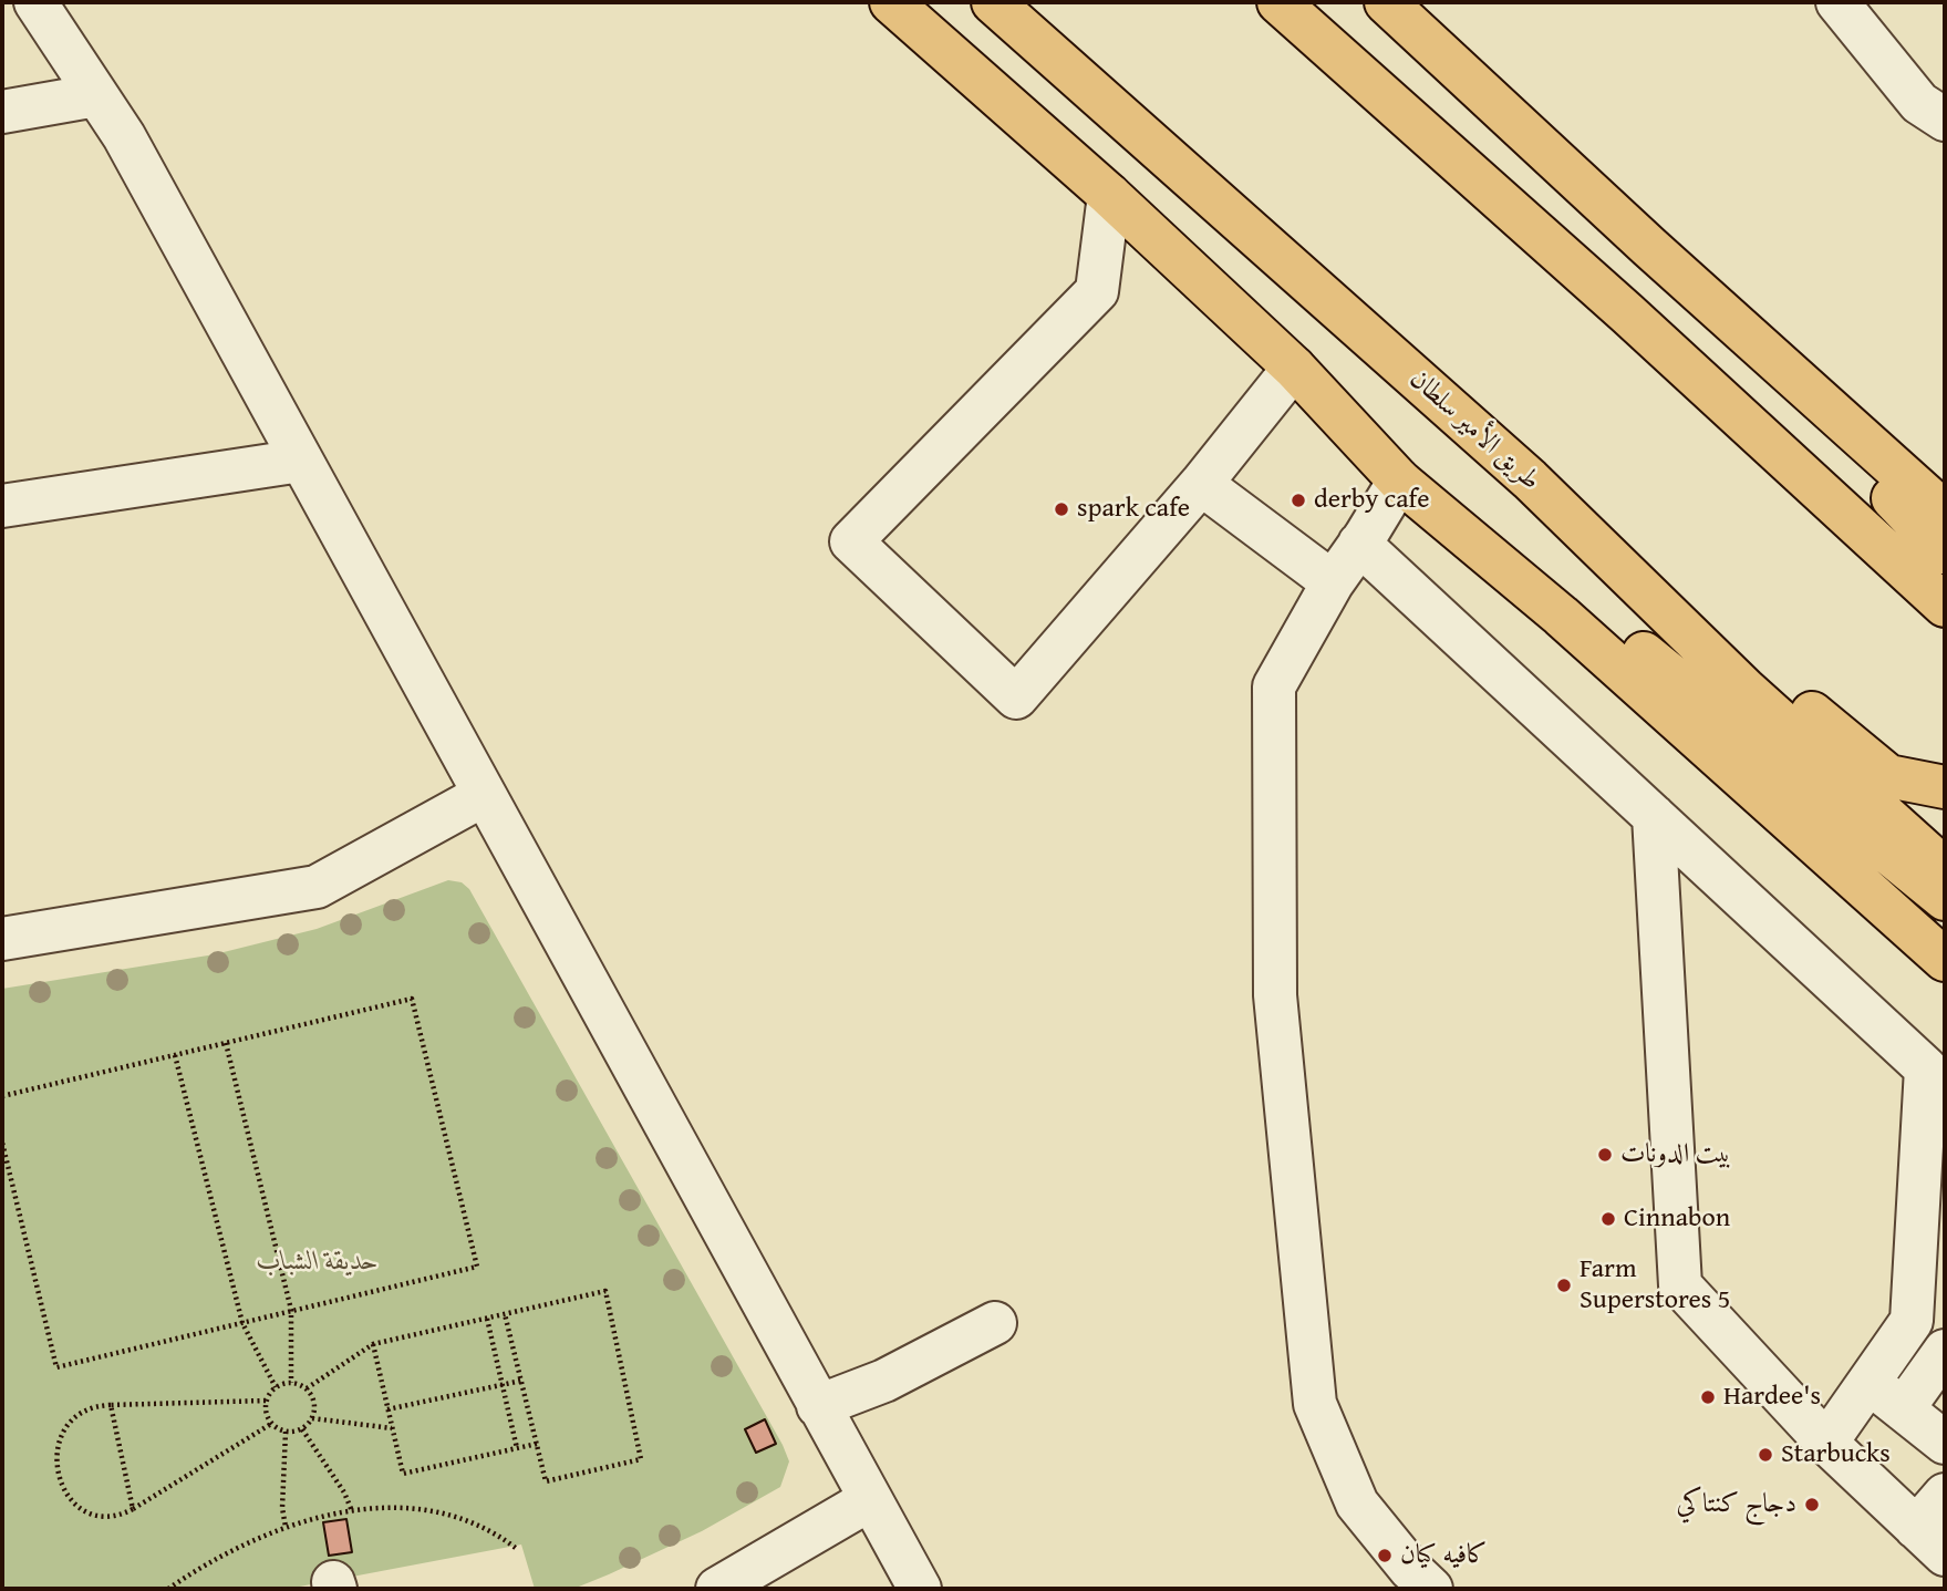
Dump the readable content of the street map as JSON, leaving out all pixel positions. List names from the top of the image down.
{
  "streets": {
    "main road": ["طريق الأمير سلطان"]
  },
  "parks": ["حديقة الشباب"],
  "places": [
    "derby cafe",
    "spark cafe",
    "بيت الدونات",
    "Cinnabon",
    "Farm Superstores 5",
    "Hardee's",
    "Starbucks",
    "دجاج كنتاكي",
    "كافيه كيان"
  ]
}
